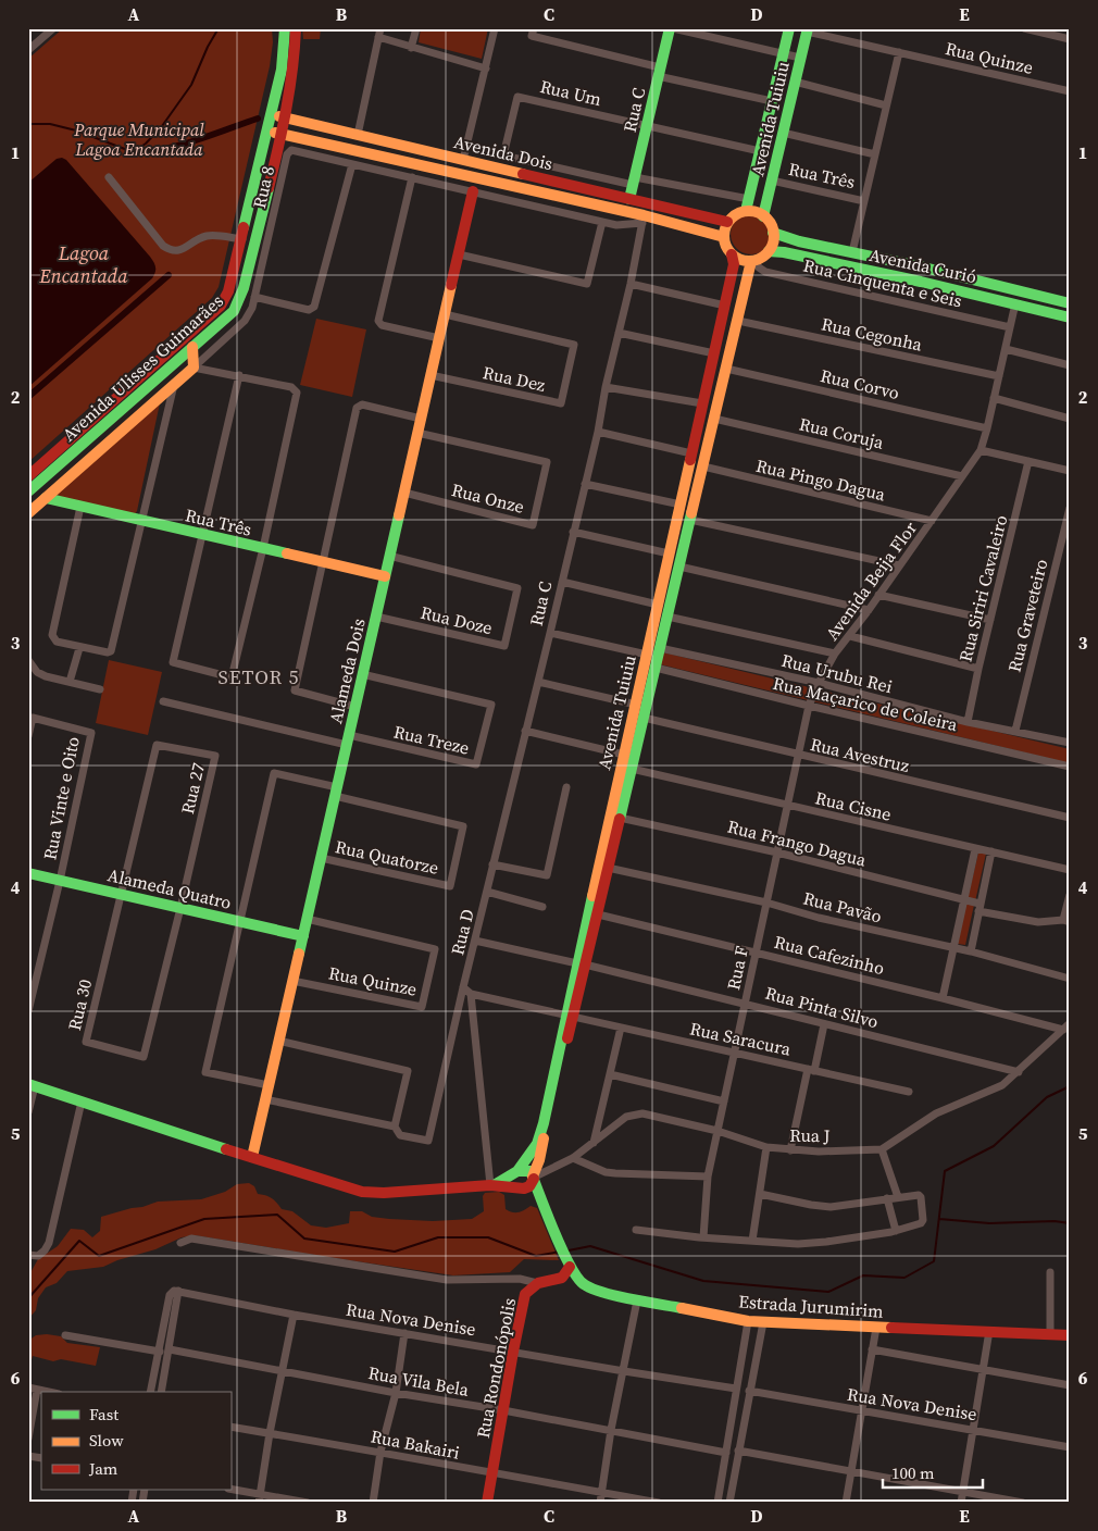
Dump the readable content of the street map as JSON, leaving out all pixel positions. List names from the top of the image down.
{
  "streets": {
    "main road": [
      "Rua C",
      "Avenida Tuiuiu",
      "Avenida Dois",
      "Rua Três",
      "Rua 8",
      "Avenida Curió",
      "Avenida Ulisses Guimarães",
      "Alameda Dois",
      "Alameda Quatro",
      "Estrada Jurumirim",
      "Rua Rondonópolis"
    ],
    "street": [
      "Rua Quinze",
      "Rua Um",
      "Rua Cinquenta e Seis",
      "Rua Cegonha",
      "Rua Dez",
      "Rua Corvo",
      "Rua Coruja",
      "Rua Pingo Dagua",
      "Rua Onze",
      "Avenida Beija Flor",
      "Rua Siriri Cavaleiro",
      "Rua Graveteiro",
      "Rua Doze",
      "Rua Urubu Rei",
      "Rua Maçarico de Coleira",
      "Rua Treze",
      "Rua Avestruz",
      "Rua 27",
      "Rua Vinte e Oito",
      "Rua Cisne",
      "Rua Frango Dagua",
      "Rua Quatorze",
      "Rua Pavão",
      "Rua D",
      "Rua Cafezinho",
      "Rua F",
      "Rua 30",
      "Rua Pinta Silvo",
      "Rua Saracura",
      "Rua J",
      "Rua Nova Denise",
      "Rua Vila Bela",
      "Rua Bakairi"
    ]
  },
  "crossings": [
    ["Rua Quinze", "Avenida Tuiuiu"],
    ["Rua Quinze", "Alameda Dois"],
    ["Rua Um", "Rua C"],
    ["Rua C", "Avenida Dois"],
    ["Rua C", "Rua D"],
    ["Avenida Tuiuiu", "Avenida Dois"],
    ["Avenida Tuiuiu", "Rua Três"],
    ["Avenida Tuiuiu", "Avenida Curió"],
    ["Avenida Tuiuiu", "Rua Cinquenta e Seis"],
    ["Avenida Tuiuiu", "Rua Cegonha"],
    ["Avenida Tuiuiu", "Rua Corvo"],
    ["Avenida Tuiuiu", "Rua Coruja"],
    ["Avenida Tuiuiu", "Rua Pingo Dagua"],
    ["Avenida Tuiuiu", "Rua Urubu Rei"],
    ["Avenida Tuiuiu", "Rua Maçarico de Coleira"],
    ["Avenida Tuiuiu", "Rua Avestruz"],
    ["Avenida Tuiuiu", "Rua Cisne"],
    ["Avenida Tuiuiu", "Rua Frango Dagua"],
    ["Avenida Tuiuiu", "Rua Pavão"],
    ["Avenida Tuiuiu", "Rua Cafezinho"],
    ["Avenida Tuiuiu", "Rua Pinta Silvo"],
    ["Avenida Tuiuiu", "Rua Saracura"],
    ["Avenida Tuiuiu", "Rua J"],
    ["Avenida Dois", "Rua 8"],
    ["Avenida Dois", "Avenida Curió"],
    ["Avenida Dois", "Rua Cinquenta e Seis"],
    ["Avenida Dois", "Avenida Ulisses Guimarães"],
    ["Rua Três", "Rua 8"],
    ["Rua Três", "Alameda Dois"],
    ["Rua 8", "Alameda Dois"],
    ["Avenida Curió", "Rua Cinquenta e Seis"],
    ["Avenida Curió", "Avenida Beija Flor"],
    ["Rua Cinquenta e Seis", "Avenida Beija Flor"],
    ["Rua Cegonha", "Avenida Beija Flor"],
    ["Rua Dez", "Alameda Dois"],
    ["Rua Corvo", "Avenida Beija Flor"],
    ["Rua Coruja", "Avenida Beija Flor"],
    ["Rua Pingo Dagua", "Avenida Beija Flor"],
    ["Rua Onze", "Alameda Dois"],
    ["Avenida Beija Flor", "Rua Urubu Rei"],
    ["Avenida Beija Flor", "Rua Maçarico de Coleira"],
    ["Avenida Beija Flor", "Rua F"],
    ["Rua Siriri Cavaleiro", "Rua Urubu Rei"],
    ["Rua Graveteiro", "Rua Urubu Rei"],
    ["Rua Doze", "Alameda Dois"],
    ["Alameda Dois", "Rua Treze"],
    ["Alameda Dois", "Rua Quatorze"],
    ["Alameda Dois", "Alameda Quatro"],
    ["Rua Maçarico de Coleira", "Rua F"],
    ["Rua Avestruz", "Rua F"],
    ["Rua 27", "Alameda Quatro"],
    ["Rua 27", "Rua 30"],
    ["Rua Vinte e Oito", "Alameda Quatro"],
    ["Rua Cisne", "Rua F"],
    ["Rua Frango Dagua", "Rua F"],
    ["Alameda Quatro", "Rua 30"],
    ["Rua Pavão", "Rua F"],
    ["Rua D", "Rua Pinta Silvo"],
    ["Rua Cafezinho", "Rua F"],
    ["Rua F", "Rua Pinta Silvo"],
    ["Rua F", "Rua Saracura"],
    ["Rua F", "Rua J"],
    ["Estrada Jurumirim", "Rua Rondonópolis"],
    ["Rua Nova Denise", "Rua Rondonópolis"],
    ["Rua Rondonópolis", "Rua Vila Bela"],
    ["Rua Rondonópolis", "Rua Bakairi"]
  ],
  "districts": ["SETOR 5"],
  "water": ["Lagoa Encantada"],
  "parks": ["Parque Municipal Lagoa Encantada"],
  "legend": ["Fast", "Slow", "Jam"],
  "scale_bar": "100 m",
  "grid": {
    "columns": [
      "A",
      "B",
      "C",
      "D",
      "E"
    ],
    "rows": [
      "1",
      "2",
      "3",
      "4",
      "5",
      "6"
    ]
  }
}
